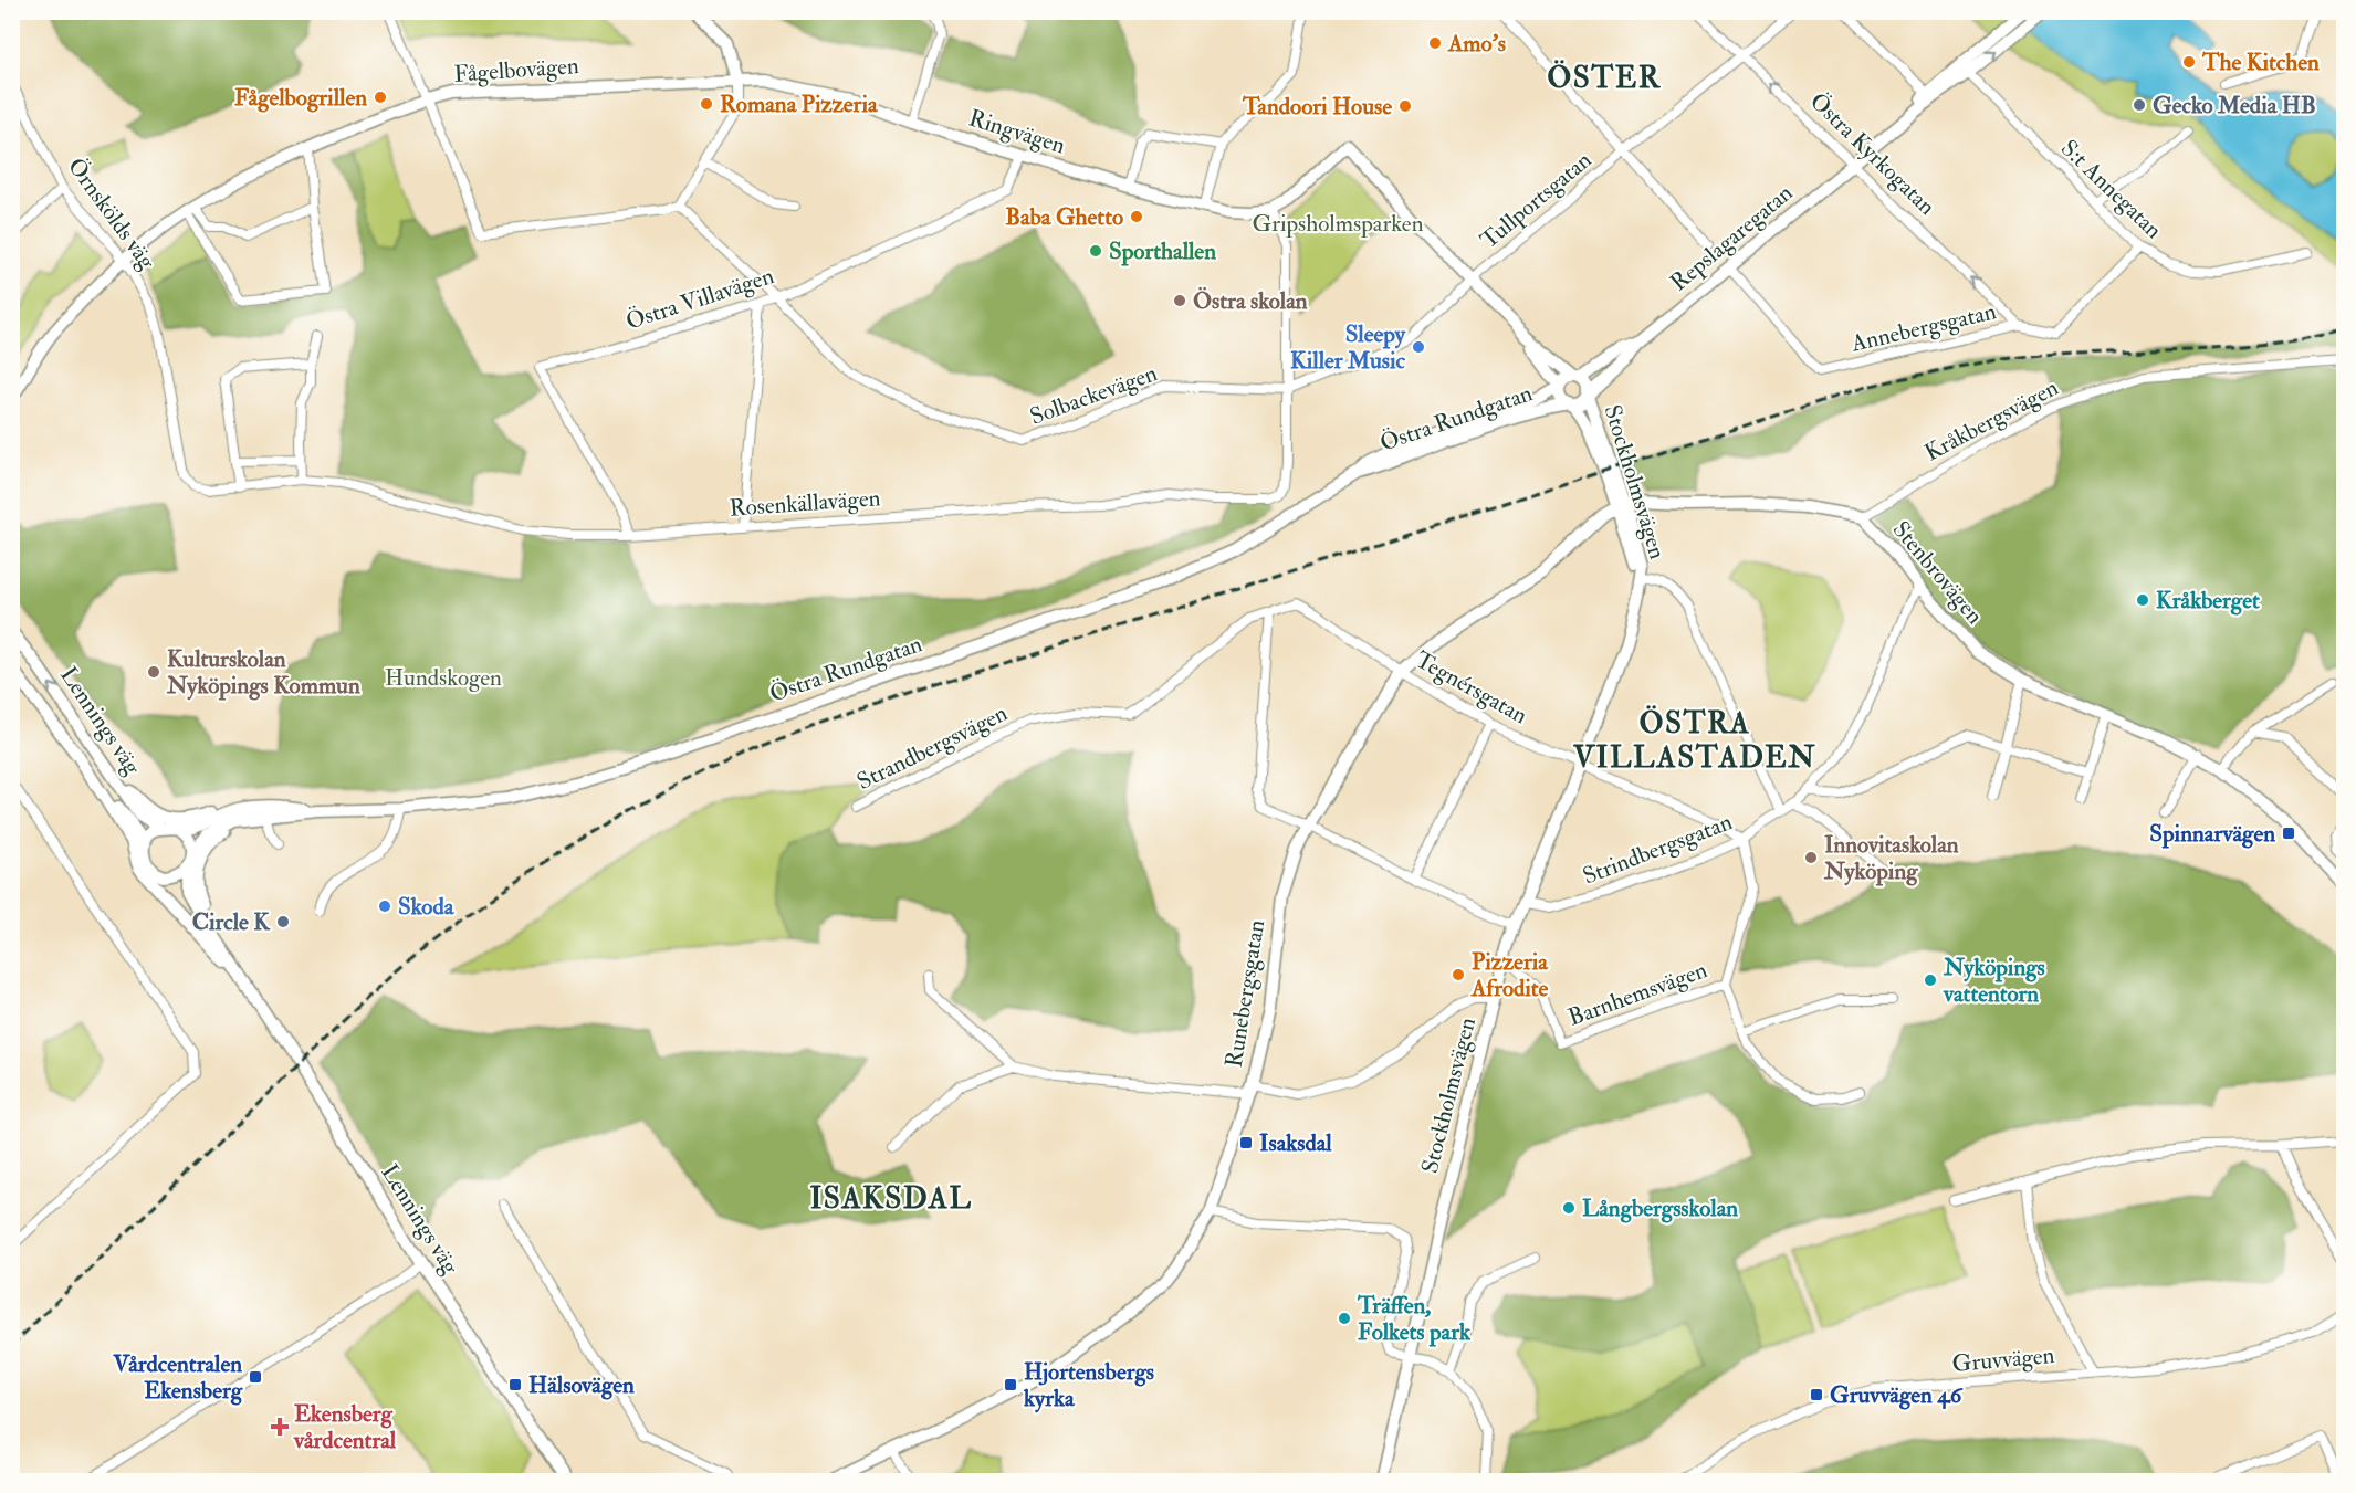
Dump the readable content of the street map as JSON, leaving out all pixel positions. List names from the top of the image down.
{
  "streets": {
    "street": [
      "Fågelbovägen",
      "Ringvägen",
      "Östra Kyrkogatan",
      "S:t Annegatan",
      "Tullportsgatan",
      "Örnskölds väg",
      "Repslagaregatan",
      "Östra Villavägen",
      "Annebergsgatan",
      "Solbackevägen",
      "Östra Rundgatan",
      "Kråkbergsvägen",
      "Stockholmsvägen",
      "Rosenkällavägen",
      "Stenbrovägen",
      "Tegnérsgatan",
      "Lennings väg",
      "Strandbergsvägen",
      "Strindbergsgatan",
      "Runebergsgatan",
      "Barnhemsvägen",
      "Gruvvägen"
    ]
  },
  "crossings": [
    ["Fågelbovägen", "Ringvägen"],
    ["Fågelbovägen", "Örnskölds väg"],
    ["Ringvägen", "Östra Villavägen"],
    ["Ringvägen", "Rosenkällavägen"],
    ["Östra Kyrkogatan", "Tullportsgatan"],
    ["Östra Kyrkogatan", "Repslagaregatan"],
    ["Östra Kyrkogatan", "Annebergsgatan"],
    ["S:t Annegatan", "Repslagaregatan"],
    ["S:t Annegatan", "Annebergsgatan"],
    ["Tullportsgatan", "Solbackevägen"],
    ["Tullportsgatan", "Rosenkällavägen"],
    ["Örnskölds väg", "Rosenkällavägen"],
    ["Repslagaregatan", "Annebergsgatan"],
    ["Repslagaregatan", "Östra Rundgatan"],
    ["Repslagaregatan", "Stockholmsvägen"],
    ["Östra Villavägen", "Solbackevägen"],
    ["Östra Villavägen", "Rosenkällavägen"],
    ["Solbackevägen", "Rosenkällavägen"],
    ["Östra Rundgatan", "Stockholmsvägen"],
    ["Östra Rundgatan", "Lennings väg"],
    ["Kråkbergsvägen", "Stenbrovägen"],
    ["Stockholmsvägen", "Stenbrovägen"],
    ["Stockholmsvägen", "Tegnérsgatan"],
    ["Stockholmsvägen", "Strindbergsgatan"],
    ["Stockholmsvägen", "Runebergsgatan"],
    ["Stockholmsvägen", "Barnhemsvägen"],
    ["Stenbrovägen", "Strindbergsgatan"],
    ["Stenbrovägen", "Runebergsgatan"],
    ["Tegnérsgatan", "Strandbergsvägen"],
    ["Tegnérsgatan", "Strindbergsgatan"],
    ["Tegnérsgatan", "Runebergsgatan"],
    ["Tegnérsgatan", "Barnhemsvägen"],
    ["Strindbergsgatan", "Barnhemsvägen"]
  ],
  "one_way": ["Östra Kyrkogatan"],
  "districts": ["ÖSTER", "ÖSTRA VILLASTADEN", "ISAKSDAL"],
  "parks": ["Gripsholmsparken", "Hundskogen"],
  "places": {
    "other": [
      "Amo's",
      "The Kitchen",
      "Fågelbogrillen",
      "Romana Pizzeria",
      "Gecko Media HB",
      "Tandoori House",
      "Baba Ghetto",
      "Sporthallen",
      "Östra skolan",
      "Sleepy Killer Music",
      "Kråkberget",
      "Kulturskolan Nyköpings Kommun",
      "Innovitaskolan Nyköping",
      "Skoda",
      "Circle K",
      "Pizzeria Afrodite",
      "Nyköpings vattentorn",
      "Långbergsskolan",
      "Träffen, Folkets park"
    ],
    "transit": [
      "Spinnarvägen",
      "Isaksdal",
      "Vårdcentralen Ekensberg",
      "Hälsovägen",
      "Hjortensbergs kyrka",
      "Gruvvägen 46"
    ],
    "health": ["Ekensberg vårdcentral"]
  }
}
